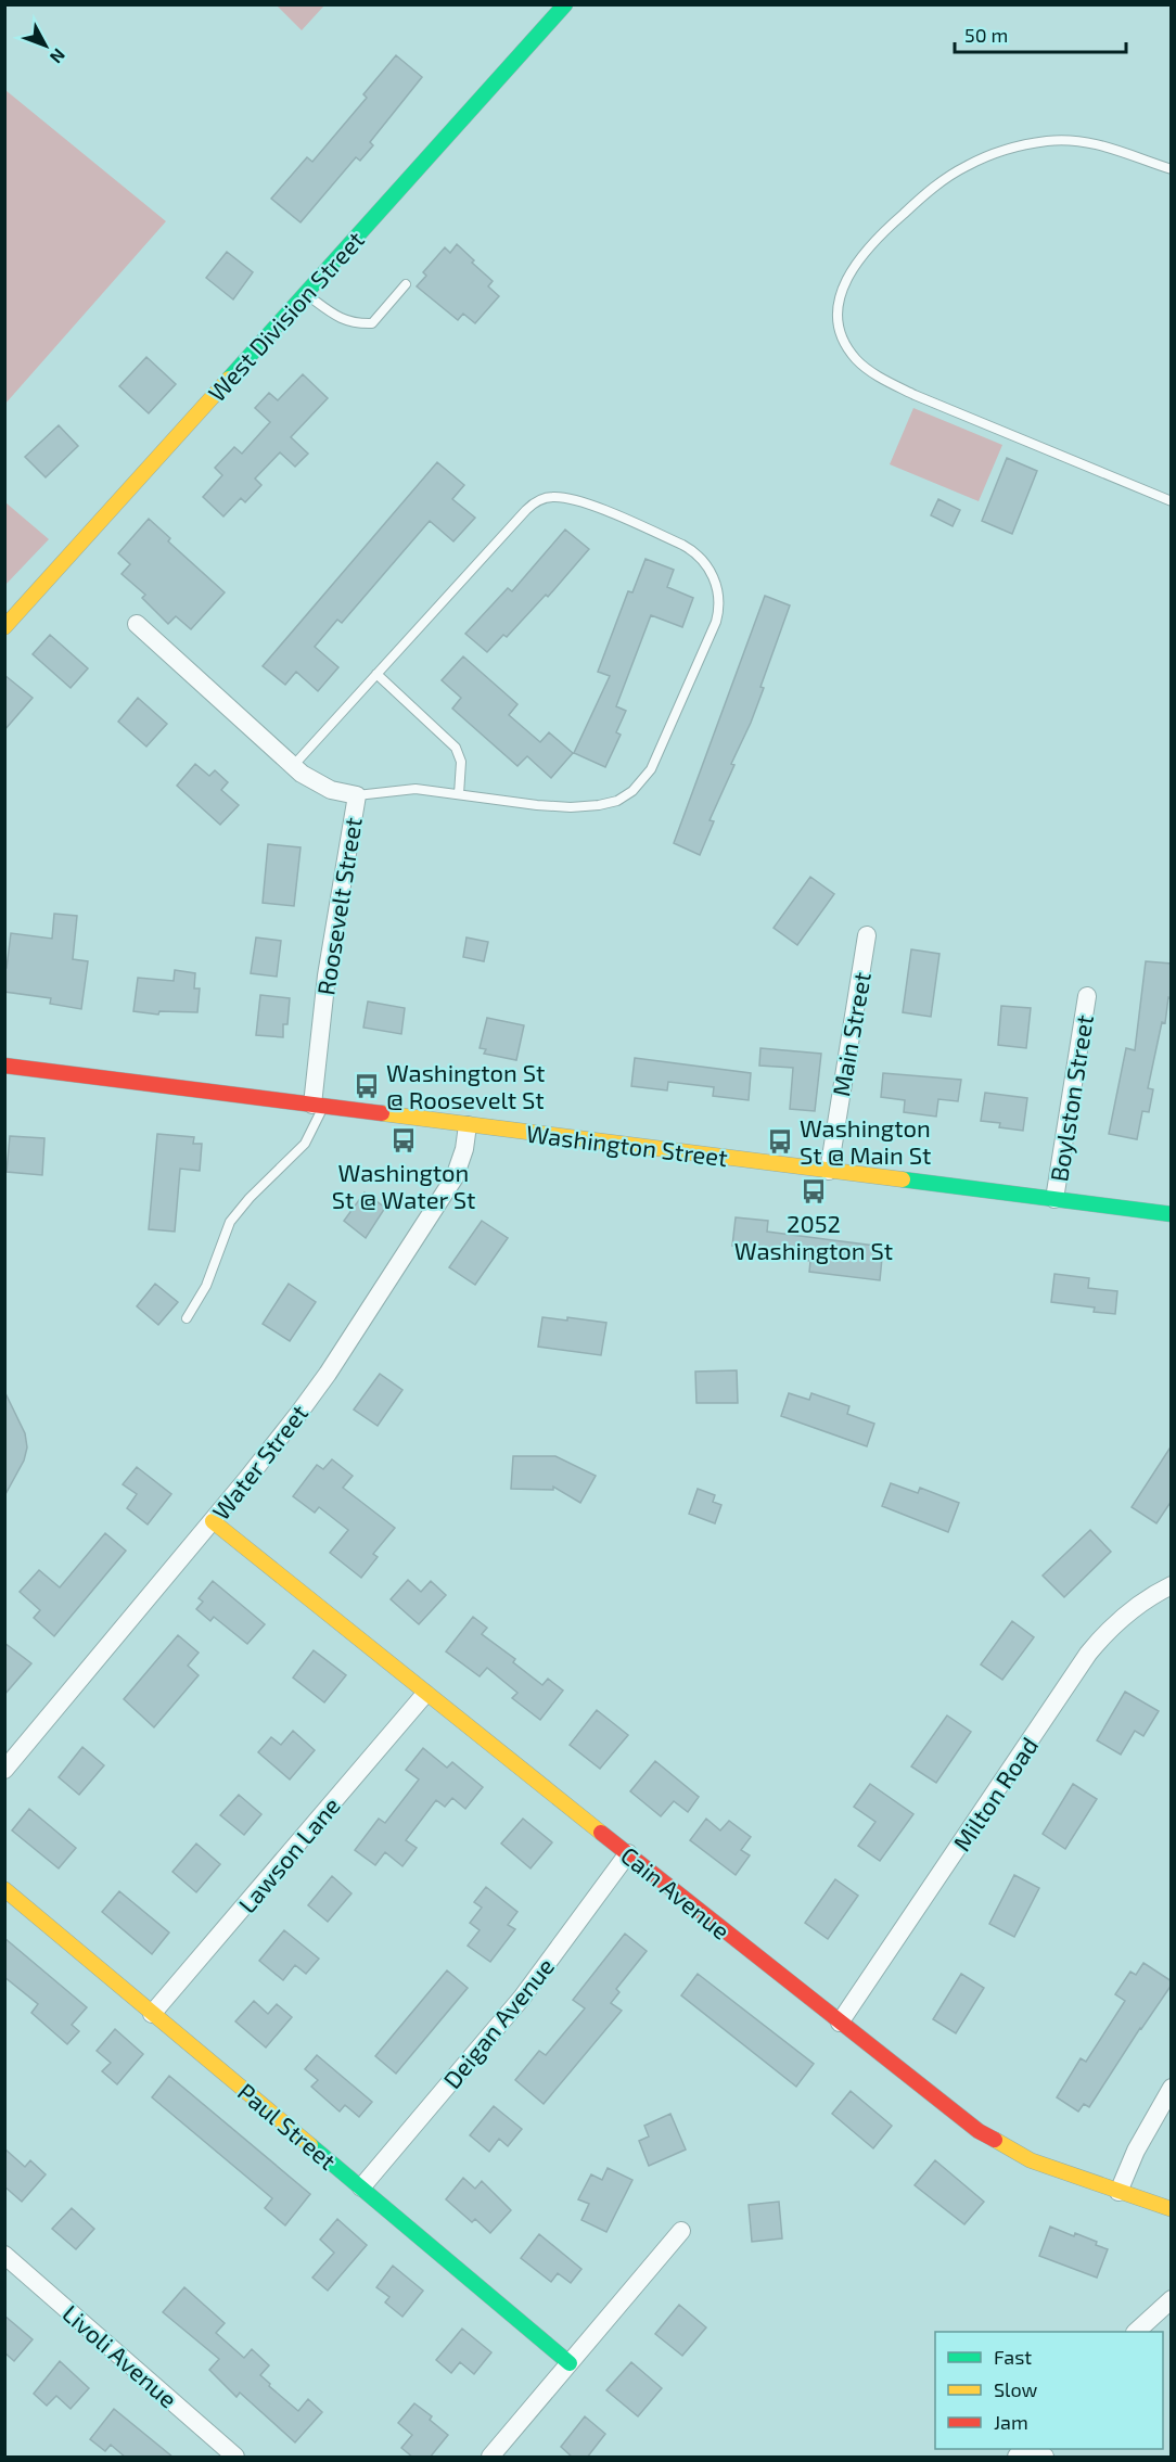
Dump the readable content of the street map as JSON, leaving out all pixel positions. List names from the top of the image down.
{
  "streets": {
    "street": [
      "West Division Street",
      "Roosevelt Street",
      "Main Street",
      "Boylston Street",
      "Washington Street",
      "Water Street",
      "Milton Road",
      "Lawson Lane",
      "Cain Avenue",
      "Deigan Avenue",
      "Paul Street",
      "Livoli Avenue"
    ]
  },
  "crossings": [
    ["Roosevelt Street", "Washington Street"],
    ["Main Street", "Washington Street"],
    ["Boylston Street", "Washington Street"],
    ["Washington Street", "Water Street"],
    ["Water Street", "Cain Avenue"],
    ["Milton Road", "Cain Avenue"],
    ["Lawson Lane", "Cain Avenue"],
    ["Lawson Lane", "Paul Street"],
    ["Cain Avenue", "Deigan Avenue"],
    ["Deigan Avenue", "Paul Street"]
  ],
  "places": {
    "bus stop": [
      "Washington St @ Roosevelt St",
      "Washington St @ Water St",
      "Washington St @ Main St",
      "2052 Washington St"
    ]
  },
  "legend": ["Fast", "Slow", "Jam"],
  "scale_bar": "50 m",
  "north": "bottom right"
}
